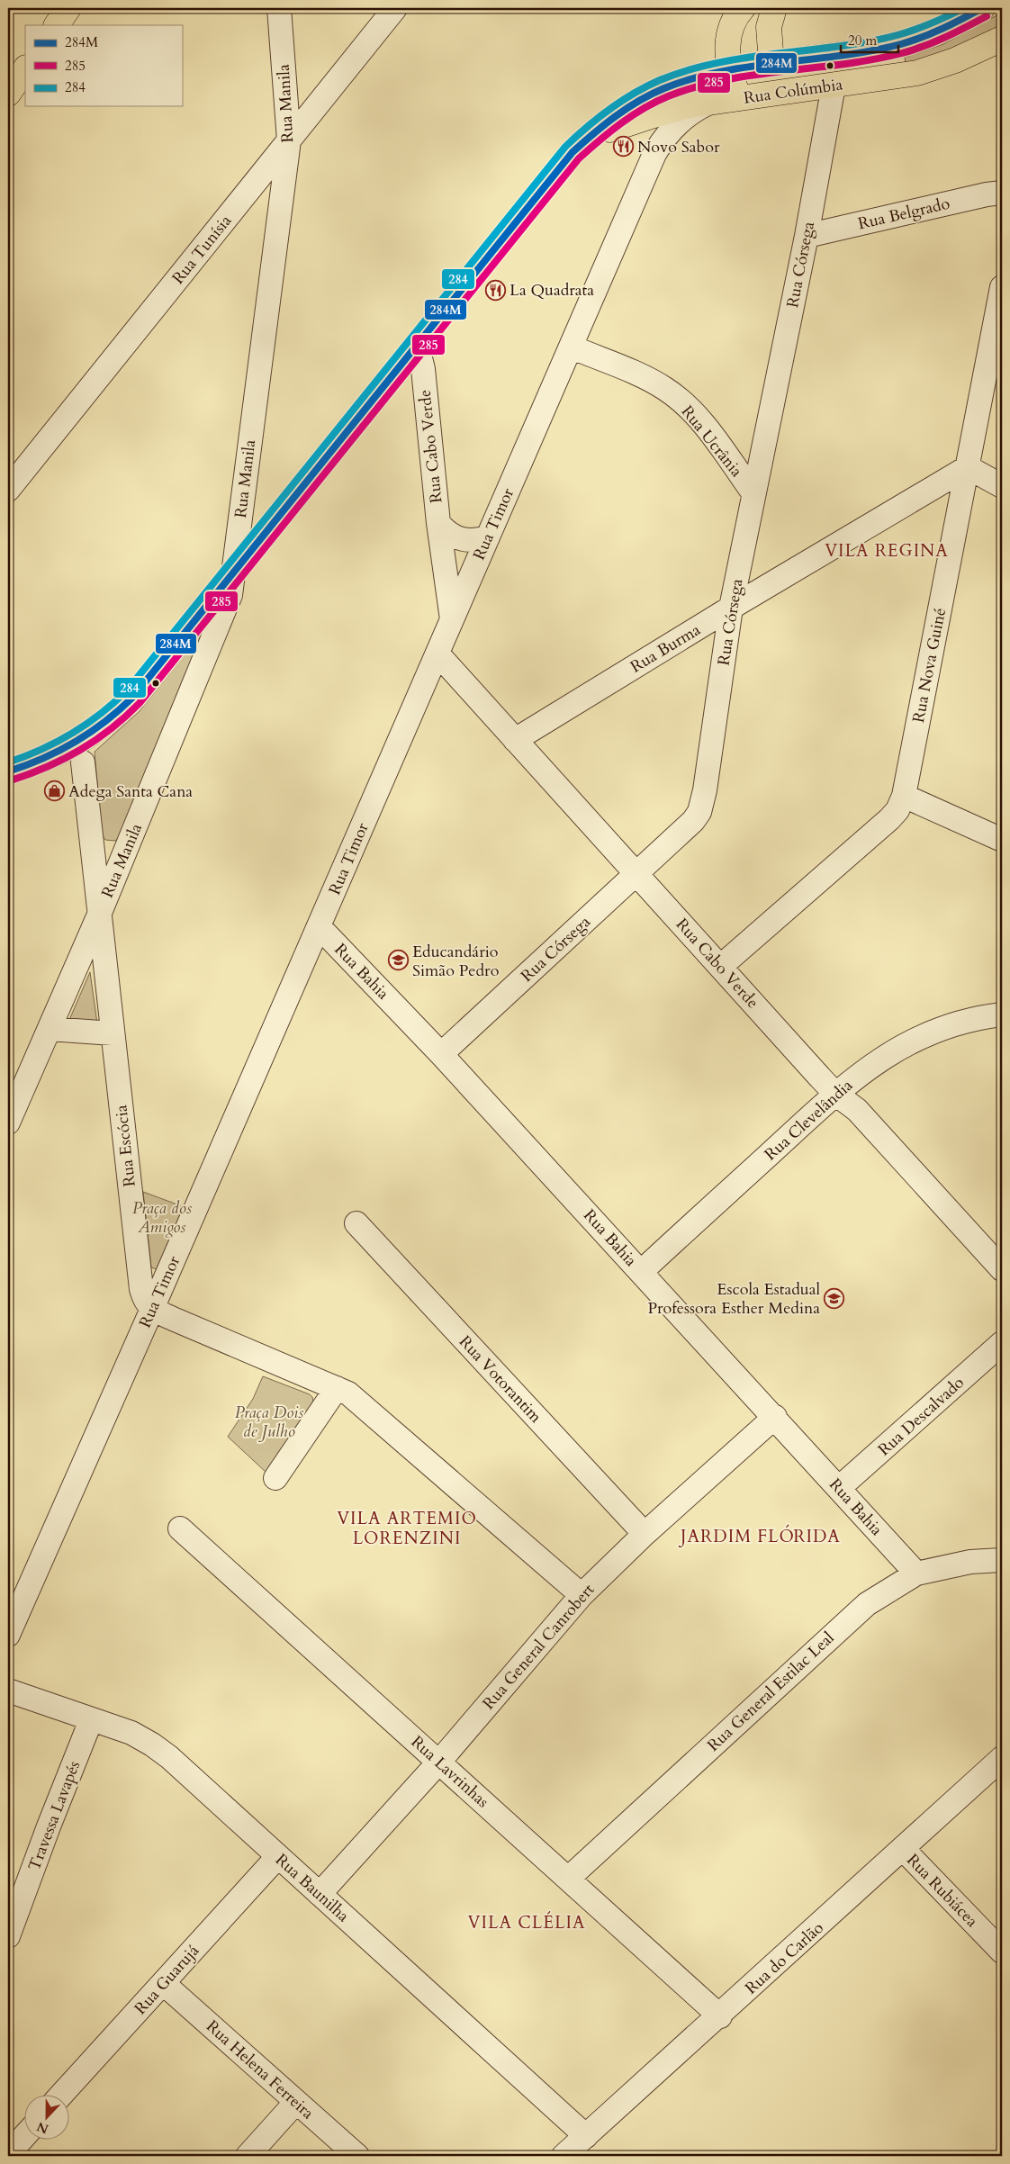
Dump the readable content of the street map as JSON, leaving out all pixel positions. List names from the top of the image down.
{
  "streets": {
    "main road": ["Rua Colúmbia"],
    "street": [
      "Rua Manila",
      "Rua Belgrado",
      "Rua Tunísia",
      "Rua Córsega",
      "Rua Ucrânia",
      "Rua Cabo Verde",
      "Rua Timor",
      "Rua Burma",
      "Rua Nova Guiné",
      "Rua Bahia",
      "Rua Clevelândia",
      "Rua Escócia",
      "Rua Votorantim",
      "Rua Descalvado",
      "Rua General Canrobert",
      "Rua General Estilac Leal",
      "Rua Lavrinhas",
      "Travessa Lavapés",
      "Rua Baunilha",
      "Rua Rubiácea",
      "Rua do Carlão",
      "Rua Guarujá",
      "Rua Helena Ferreira"
    ]
  },
  "crossings": [
    ["Rua Colúmbia", "Rua Córsega"],
    ["Rua Colúmbia", "Rua Timor"],
    ["Rua Manila", "Rua Tunísia"],
    ["Rua Manila", "Rua Escócia"],
    ["Rua Belgrado", "Rua Córsega"],
    ["Rua Córsega", "Rua Ucrânia"],
    ["Rua Córsega", "Rua Cabo Verde"],
    ["Rua Córsega", "Rua Burma"],
    ["Rua Córsega", "Rua Bahia"],
    ["Rua Ucrânia", "Rua Timor"],
    ["Rua Cabo Verde", "Rua Timor"],
    ["Rua Cabo Verde", "Rua Burma"],
    ["Rua Cabo Verde", "Rua Nova Guiné"],
    ["Rua Cabo Verde", "Rua Clevelândia"],
    ["Rua Timor", "Rua Bahia"],
    ["Rua Timor", "Rua Escócia"],
    ["Rua Burma", "Rua Nova Guiné"],
    ["Rua Bahia", "Rua Clevelândia"],
    ["Rua Bahia", "Rua Descalvado"],
    ["Rua Bahia", "Rua General Canrobert"],
    ["Rua Bahia", "Rua General Estilac Leal"],
    ["Rua Votorantim", "Rua General Canrobert"],
    ["Rua General Canrobert", "Rua Lavrinhas"],
    ["Rua General Canrobert", "Rua Baunilha"],
    ["Rua General Estilac Leal", "Rua Lavrinhas"],
    ["Rua Lavrinhas", "Rua do Carlão"],
    ["Travessa Lavapés", "Rua Baunilha"],
    ["Rua Baunilha", "Rua do Carlão"],
    ["Rua Baunilha", "Rua Guarujá"],
    ["Rua Rubiácea", "Rua do Carlão"],
    ["Rua Guarujá", "Rua Helena Ferreira"]
  ],
  "districts": [
    "VILA REGINA",
    "VILA ARTEMIO LORENZINI",
    "JARDIM FLÓRIDA",
    "VILA CLÉLIA"
  ],
  "parks": ["Praça dos Amigos", "Praça Dois de Julho"],
  "places": {
    "restaurant": ["Novo Sabor", "La Quadrata"],
    "shop": ["Adega Santa Cana"],
    "school or university": ["Educandário Simão Pedro", "Escola Estadual Professora Esther Medina"]
  },
  "lines": ["transit line 284M", "transit line 284", "transit line 285"],
  "legend": ["284M", "285", "284"],
  "scale_bar": "20 m",
  "north": "bottom"
}
